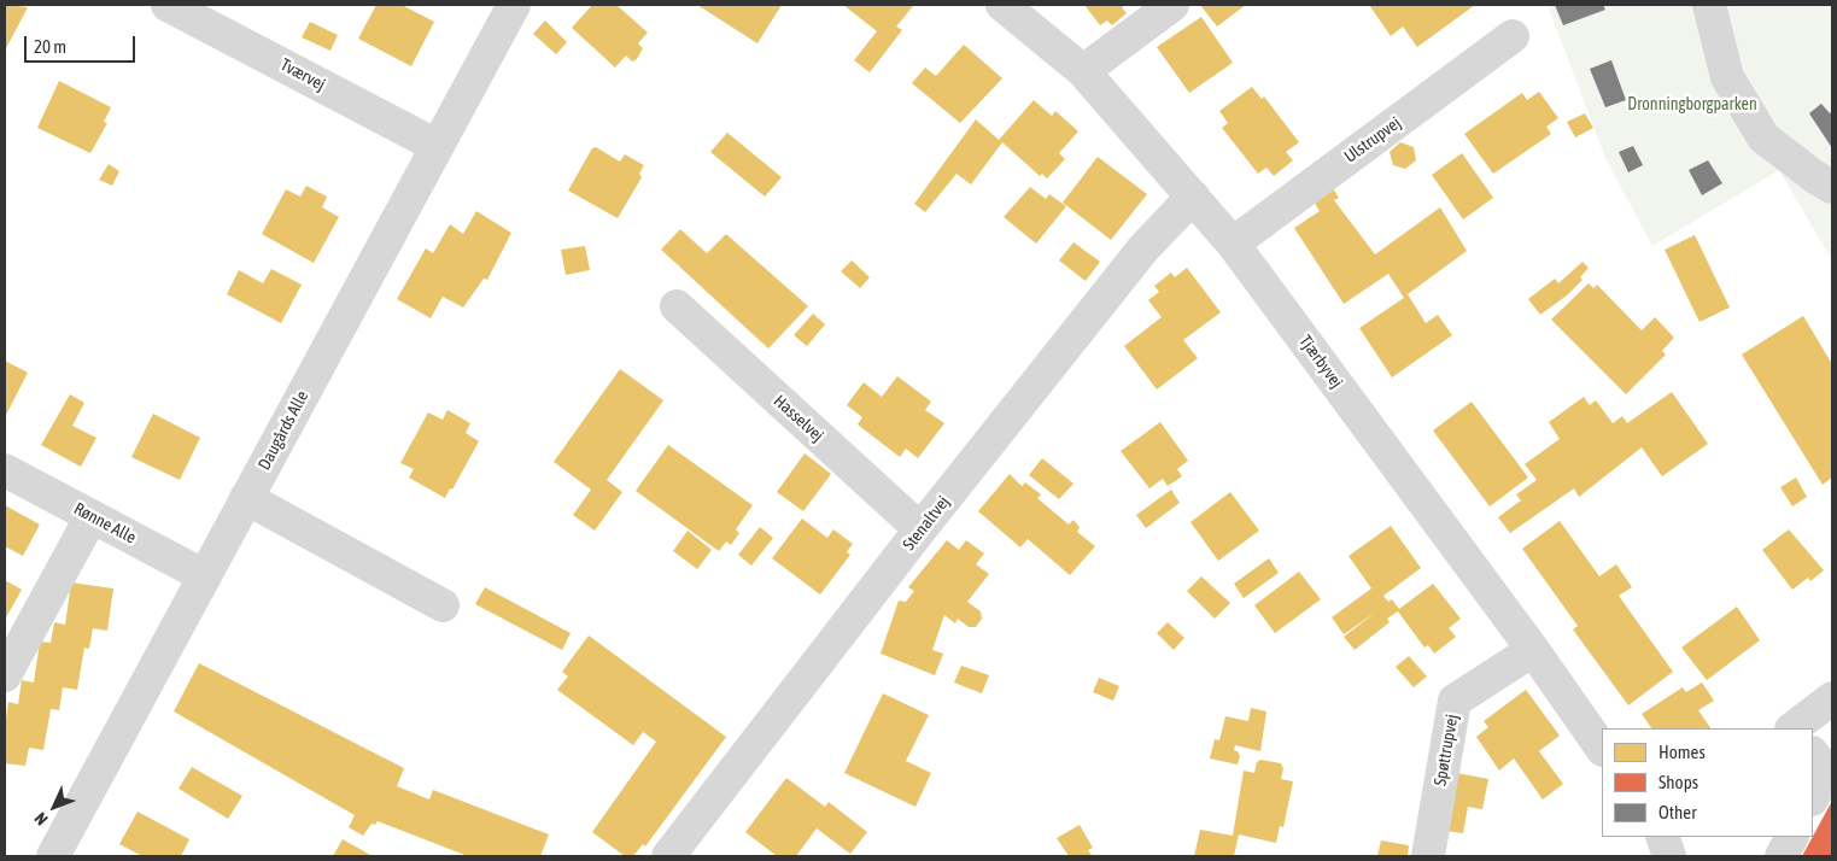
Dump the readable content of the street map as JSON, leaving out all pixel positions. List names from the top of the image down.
{
  "streets": {
    "street": [
      "Tværvej",
      "Ulstrupvej",
      "Tjærbyvej",
      "Hasselvej",
      "Daugårds Alle",
      "Rønne Alle",
      "Stenaltvej",
      "Spøttrupvej"
    ]
  },
  "crossings": [
    ["Tværvej", "Daugårds Alle"],
    ["Ulstrupvej", "Tjærbyvej"],
    ["Tjærbyvej", "Stenaltvej"],
    ["Tjærbyvej", "Spøttrupvej"],
    ["Hasselvej", "Stenaltvej"],
    ["Daugårds Alle", "Rønne Alle"]
  ],
  "parks": ["Dronningborgparken"],
  "legend": ["Homes", "Shops", "Other"],
  "scale_bar": "20 m",
  "north": "bottom left"
}
